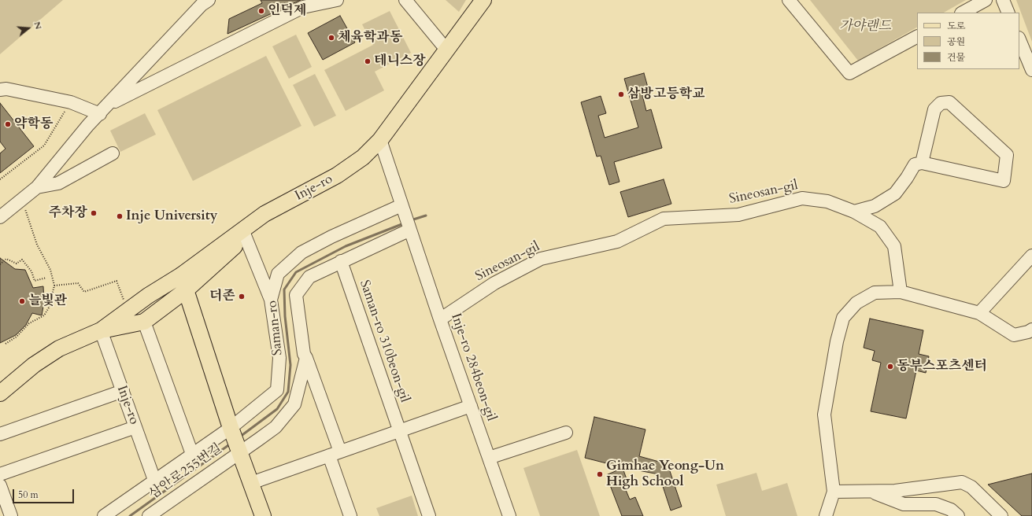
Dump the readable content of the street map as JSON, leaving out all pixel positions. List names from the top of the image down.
{
  "streets": {
    "main road": ["Inje-ro"],
    "street": [
      "Sineosan-gil",
      "Saman-ro",
      "Saman-ro 310beon-gil",
      "Inje-ro 284beon-gil",
      "삼안로255번길"
    ]
  },
  "crossings": [
    ["Inje-ro", "Saman-ro"],
    ["Sineosan-gil", "Inje-ro 284beon-gil"],
    ["Saman-ro", "Saman-ro 310beon-gil"],
    ["Saman-ro", "Inje-ro 284beon-gil"],
    ["Saman-ro", "삼안로255번길"]
  ],
  "parks": ["가야랜드"],
  "places": [
    "인덕제",
    "체육학과동",
    "테니스장",
    "삼방고등학교",
    "약학동",
    "주차장",
    "Inje University",
    "더존",
    "늘빛관",
    "동부스포츠센터",
    "Gimhae Yeong-Un High School"
  ],
  "legend": ["도로", "공원", "건물"],
  "scale_bar": "50 m",
  "north": "right"
}
